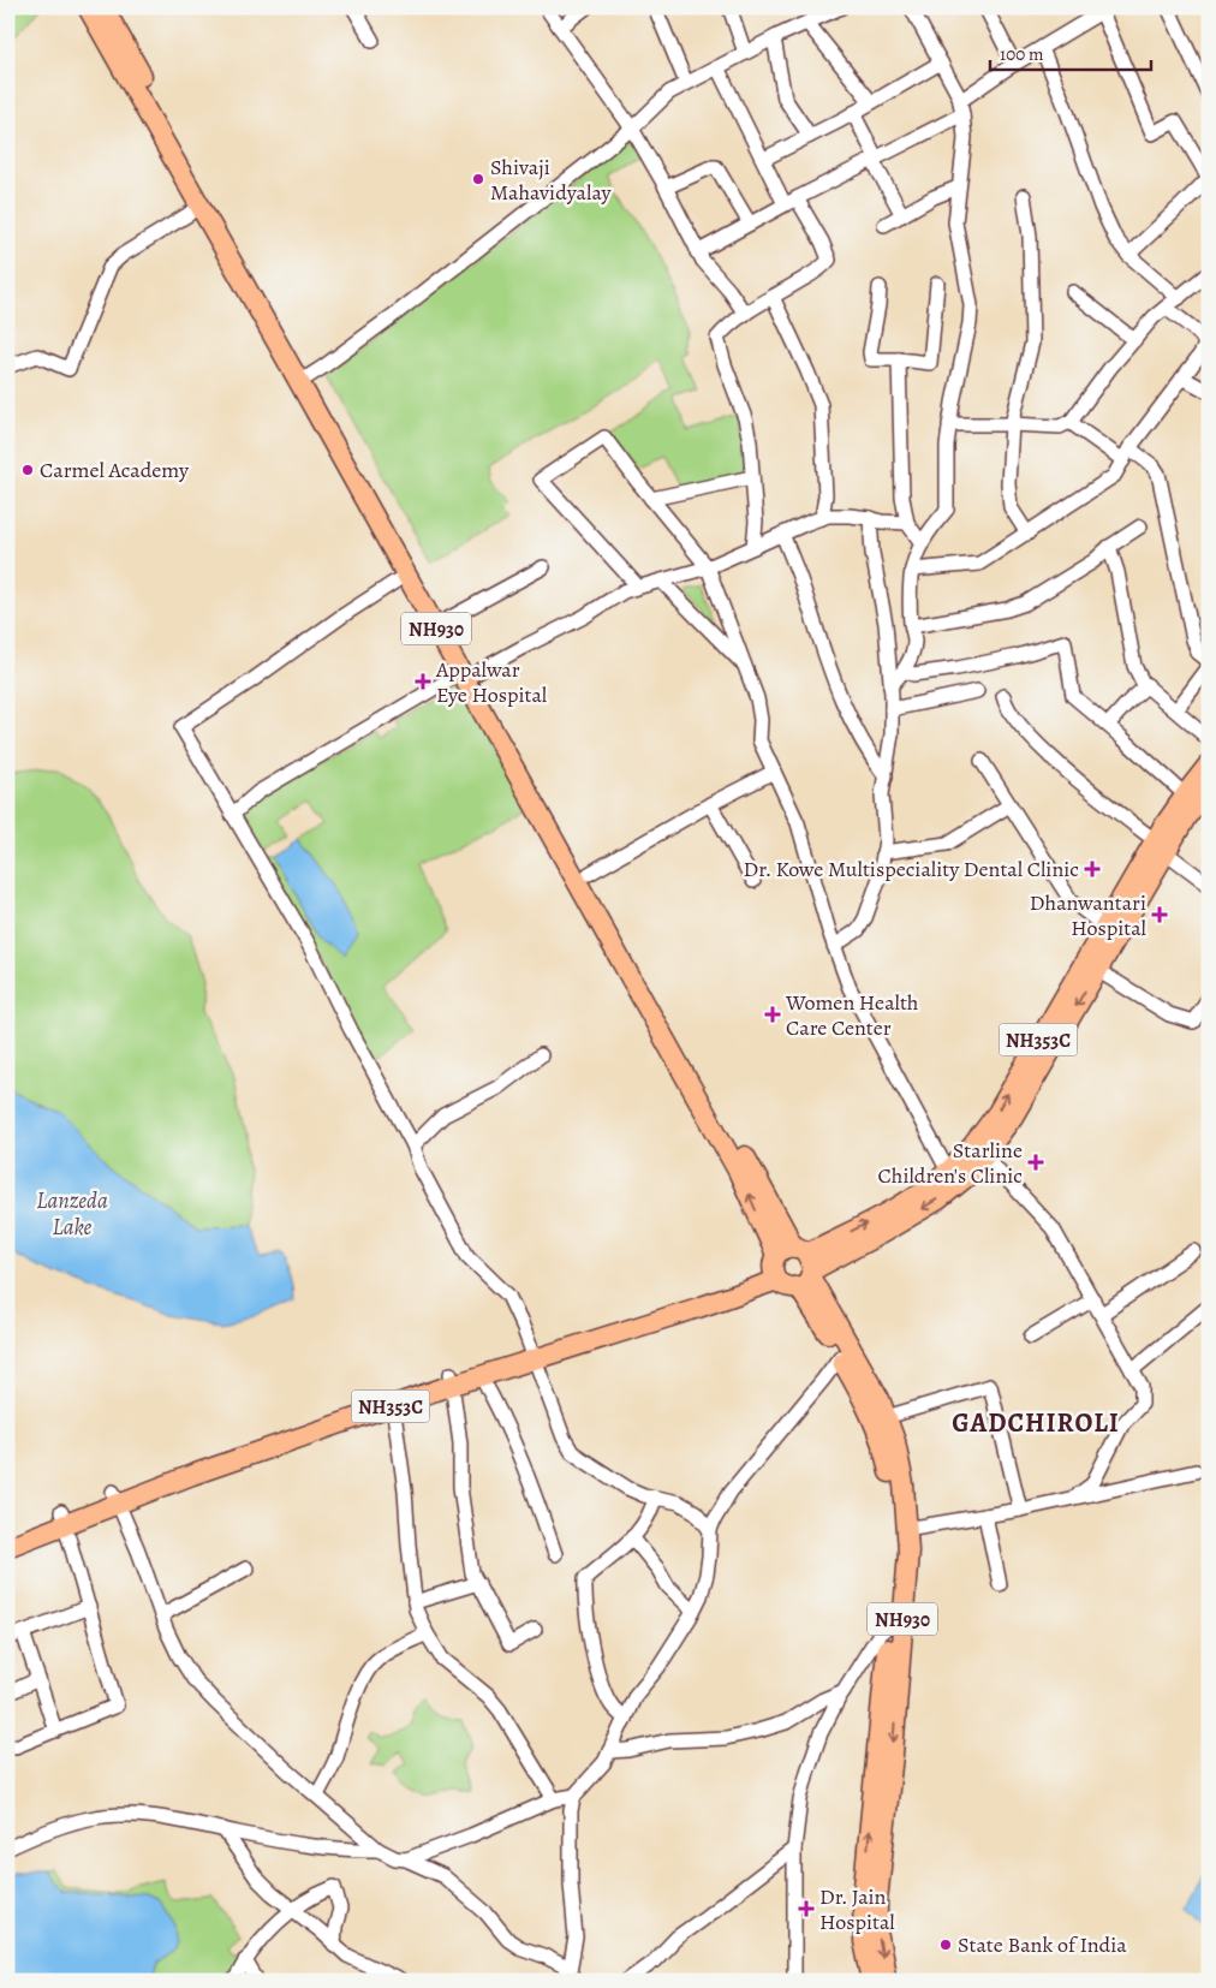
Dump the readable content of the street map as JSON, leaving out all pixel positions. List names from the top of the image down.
{
  "streets": {
    "highway": ["NH930", "NH353C"]
  },
  "crossings": [
    ["NH930", "NH353C"]
  ],
  "districts": ["GADCHIROLI"],
  "water": ["Lanzeda Lake"],
  "places": {
    "other": ["Shivaji Mahavidyalay", "Carmel Academy", "State Bank of India"],
    "health": [
      "Appalwar Eye Hospital",
      "Dr. Kowe Multispeciality Dental Clinic",
      "Dhanwantari Hospital",
      "Women Health Care Center",
      "Starline Children's Clinic",
      "Dr. Jain Hospital"
    ]
  },
  "scale_bar": "100 m"
}
